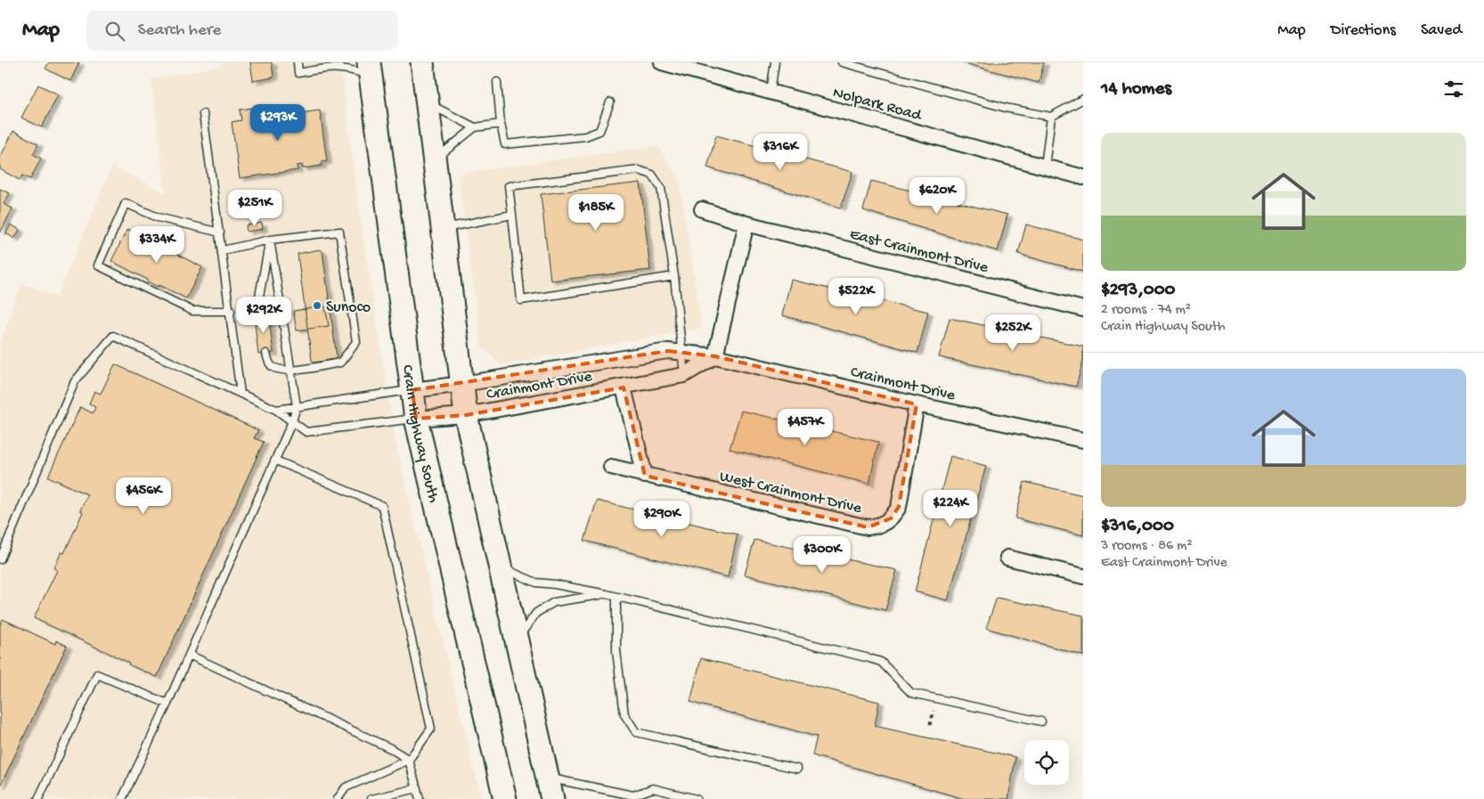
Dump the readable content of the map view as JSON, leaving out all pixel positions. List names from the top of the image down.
{
  "streets": {
    "main road": ["Crain Highway South"],
    "street": [
      "Nolpark Road",
      "East Crainmont Drive",
      "Crainmont Drive",
      "West Crainmont Drive"
    ]
  },
  "crossings": [
    ["Crainmont Drive", "Crain Highway South"],
    ["Crainmont Drive", "West Crainmont Drive"]
  ],
  "places": ["Sunoco"],
  "page": {
    "header": "Map",
    "search": "Search here",
    "nav": ["Map", "Directions", "Saved"],
    "heading": "14 homes",
    "price": [
      "$293K",
      "$316K",
      "$620K",
      "$251K",
      "$185K",
      "$334K",
      "$522K",
      "$292K",
      "$252K",
      "$457K",
      "$456K",
      "$224K",
      "$290K",
      "$300K"
    ],
    "list": [
      {
        "name": "$293,000",
        "note": "2 rooms · 74 m² · Crain Highway South"
      },
      {
        "name": "$316,000",
        "note": "3 rooms · 86 m² · East Crainmont Drive"
      }
    ]
  }
}
